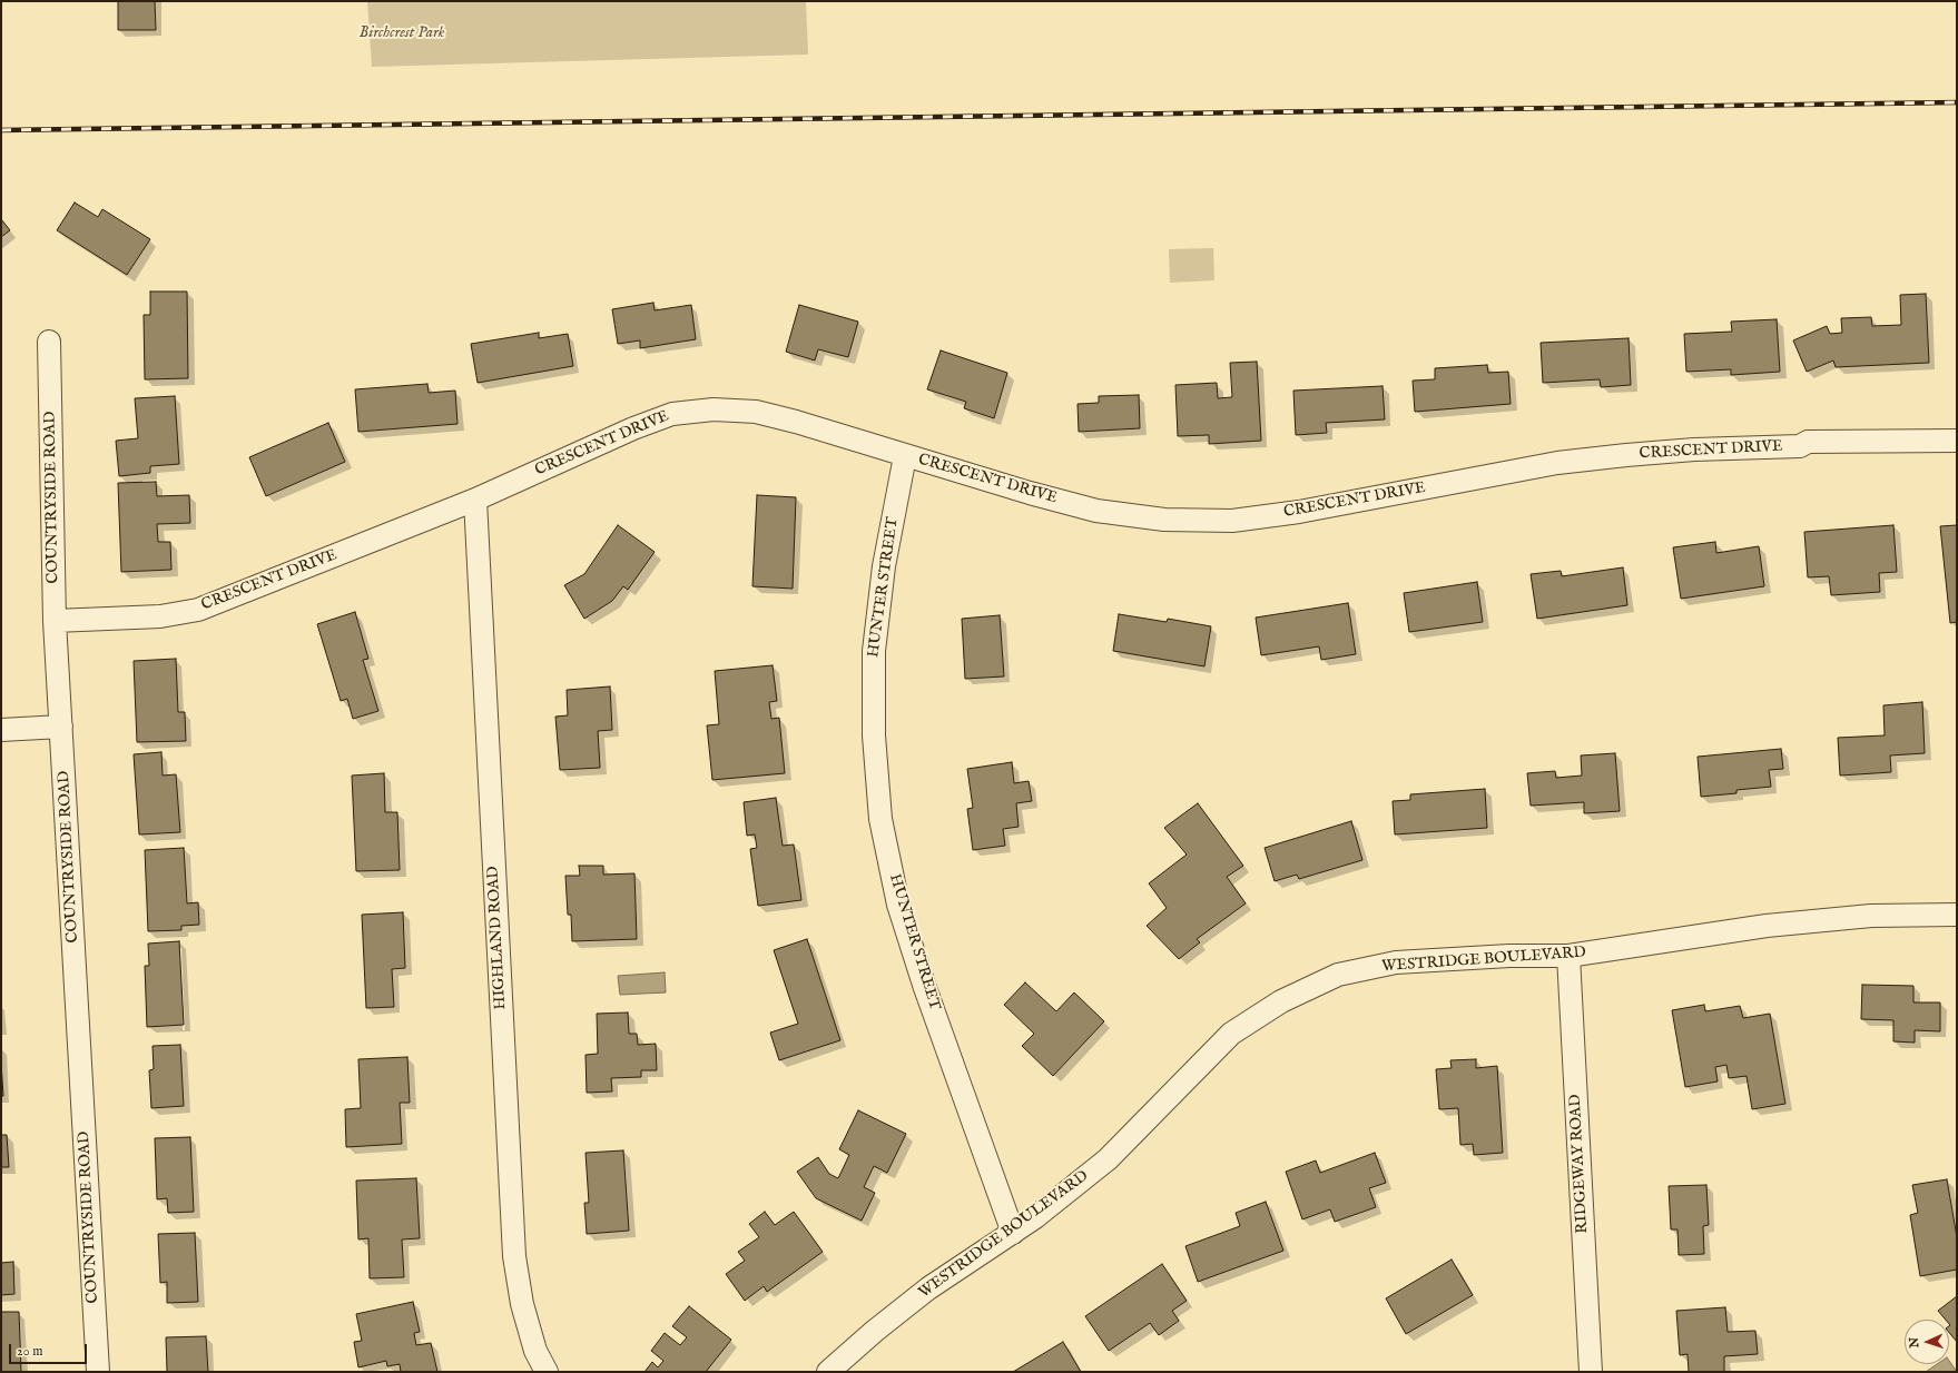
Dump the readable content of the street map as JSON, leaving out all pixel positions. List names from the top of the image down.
{
  "streets": {
    "street": [
      "CRESCENT DRIVE",
      "COUNTRYSIDE ROAD",
      "HUNTER STREET",
      "HIGHLAND ROAD",
      "WESTRIDGE BOULEVARD",
      "RIDGEWAY ROAD"
    ]
  },
  "crossings": [
    ["CRESCENT DRIVE", "COUNTRYSIDE ROAD"],
    ["CRESCENT DRIVE", "HUNTER STREET"],
    ["CRESCENT DRIVE", "HIGHLAND ROAD"],
    ["HUNTER STREET", "WESTRIDGE BOULEVARD"],
    ["WESTRIDGE BOULEVARD", "RIDGEWAY ROAD"]
  ],
  "parks": ["Birchcrest Park"],
  "scale_bar": "20 m",
  "north": "left"
}
